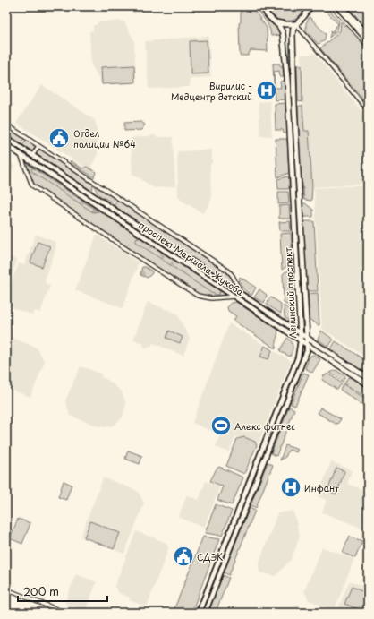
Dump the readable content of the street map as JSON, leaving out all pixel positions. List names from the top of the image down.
{
  "streets": {
    "main road": ["проспект Маршала Жукова", "Ленинский проспект"]
  },
  "crossings": [
    ["проспект Маршала Жукова", "Ленинский проспект"]
  ],
  "places": {
    "hospital": ["Вирилис - Медцентр детский", "Инфант"],
    "public building": ["Отдел полиции №64", "СДЭК"],
    "sports": ["Алекс фитнес"]
  },
  "scale_bar": "200 m"
}
